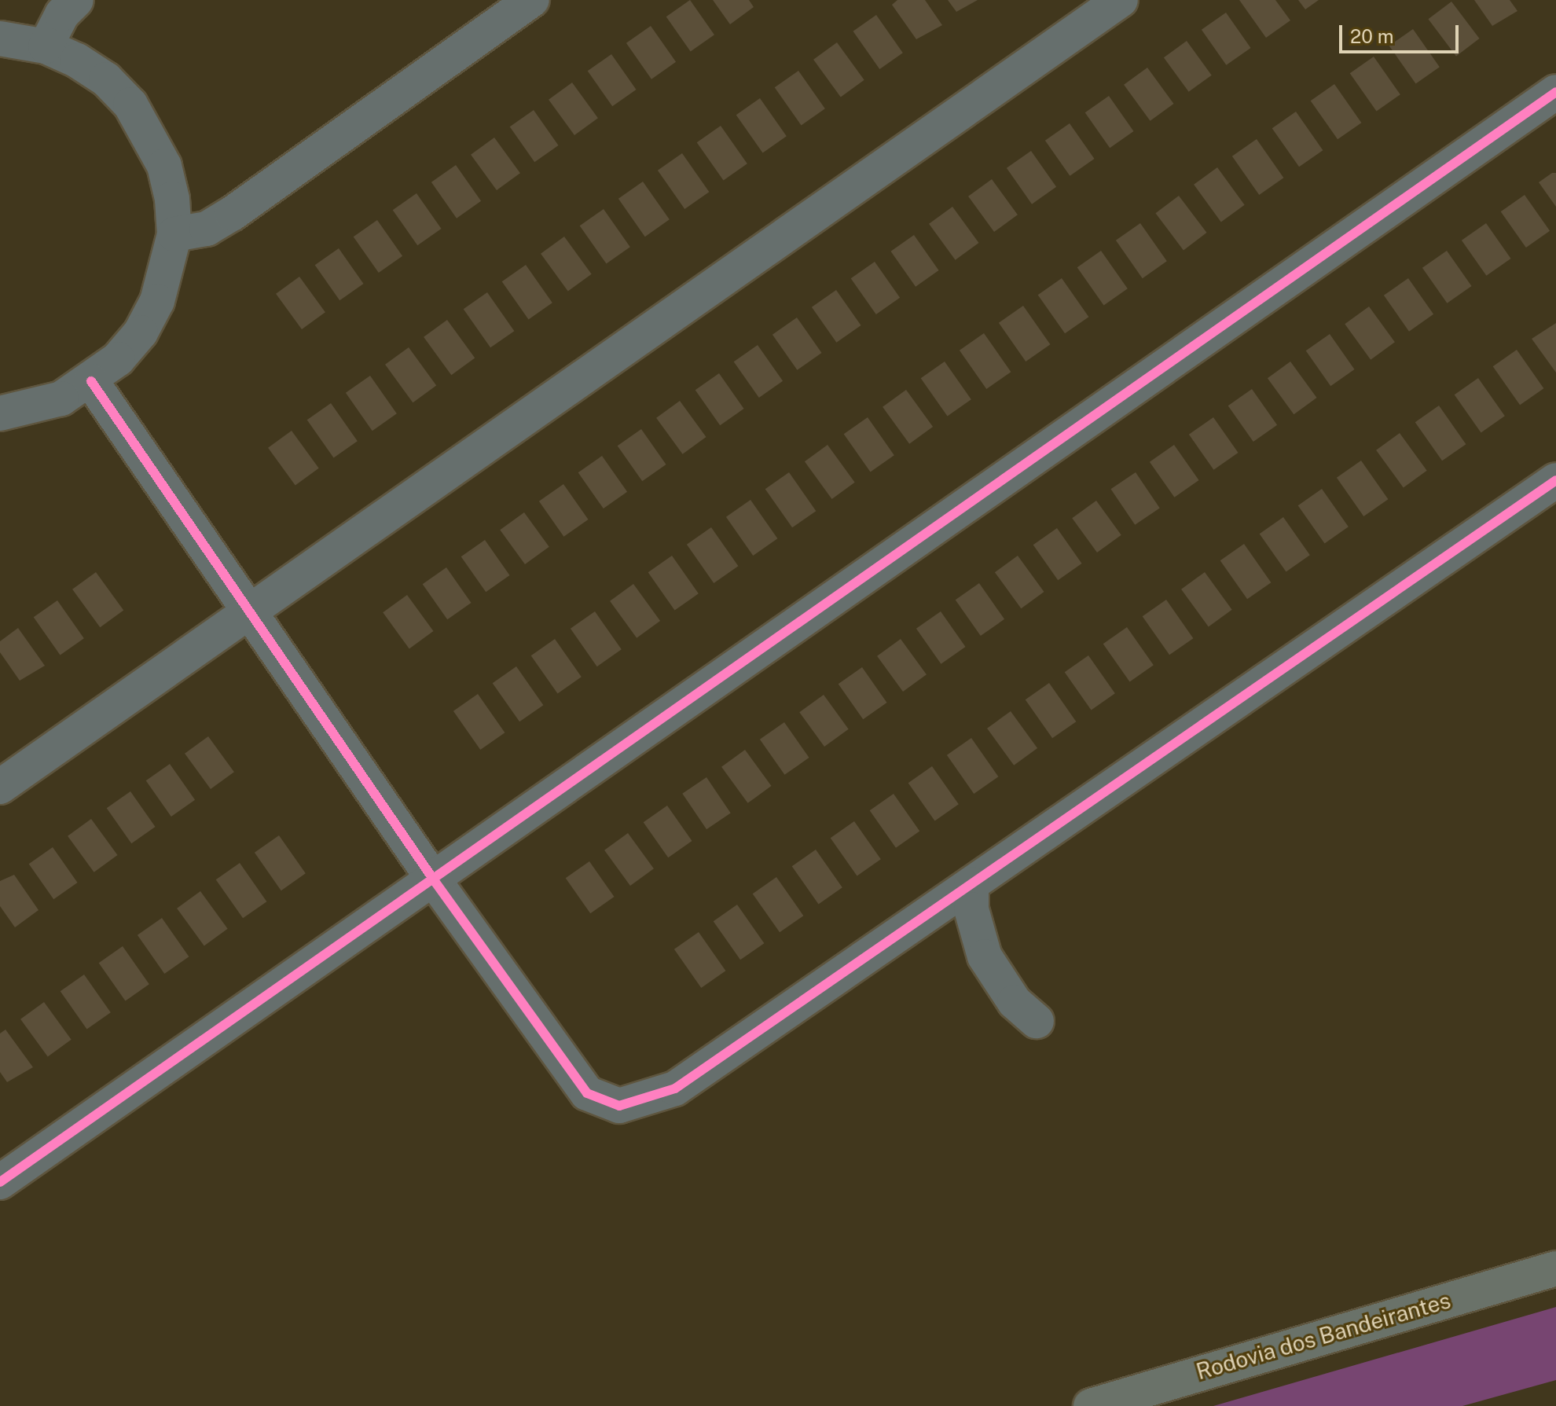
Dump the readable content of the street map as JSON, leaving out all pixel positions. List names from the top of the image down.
{
  "streets": {
    "highway": ["Rodovia dos Bandeirantes"]
  },
  "scale_bar": "20 m"
}
